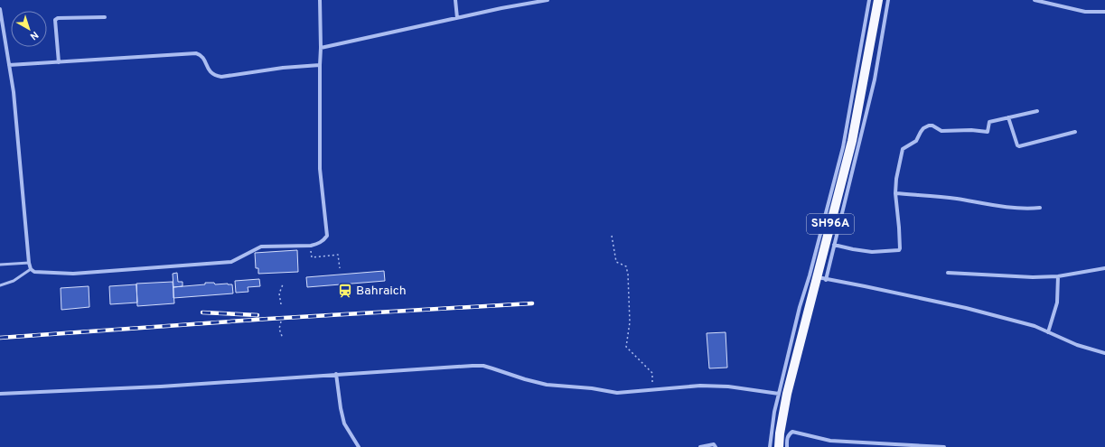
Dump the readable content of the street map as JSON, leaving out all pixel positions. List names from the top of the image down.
{
  "streets": {
    "main road": ["SH96A"]
  },
  "places": {
    "station": ["Bahraich"]
  },
  "north": "bottom right"
}
